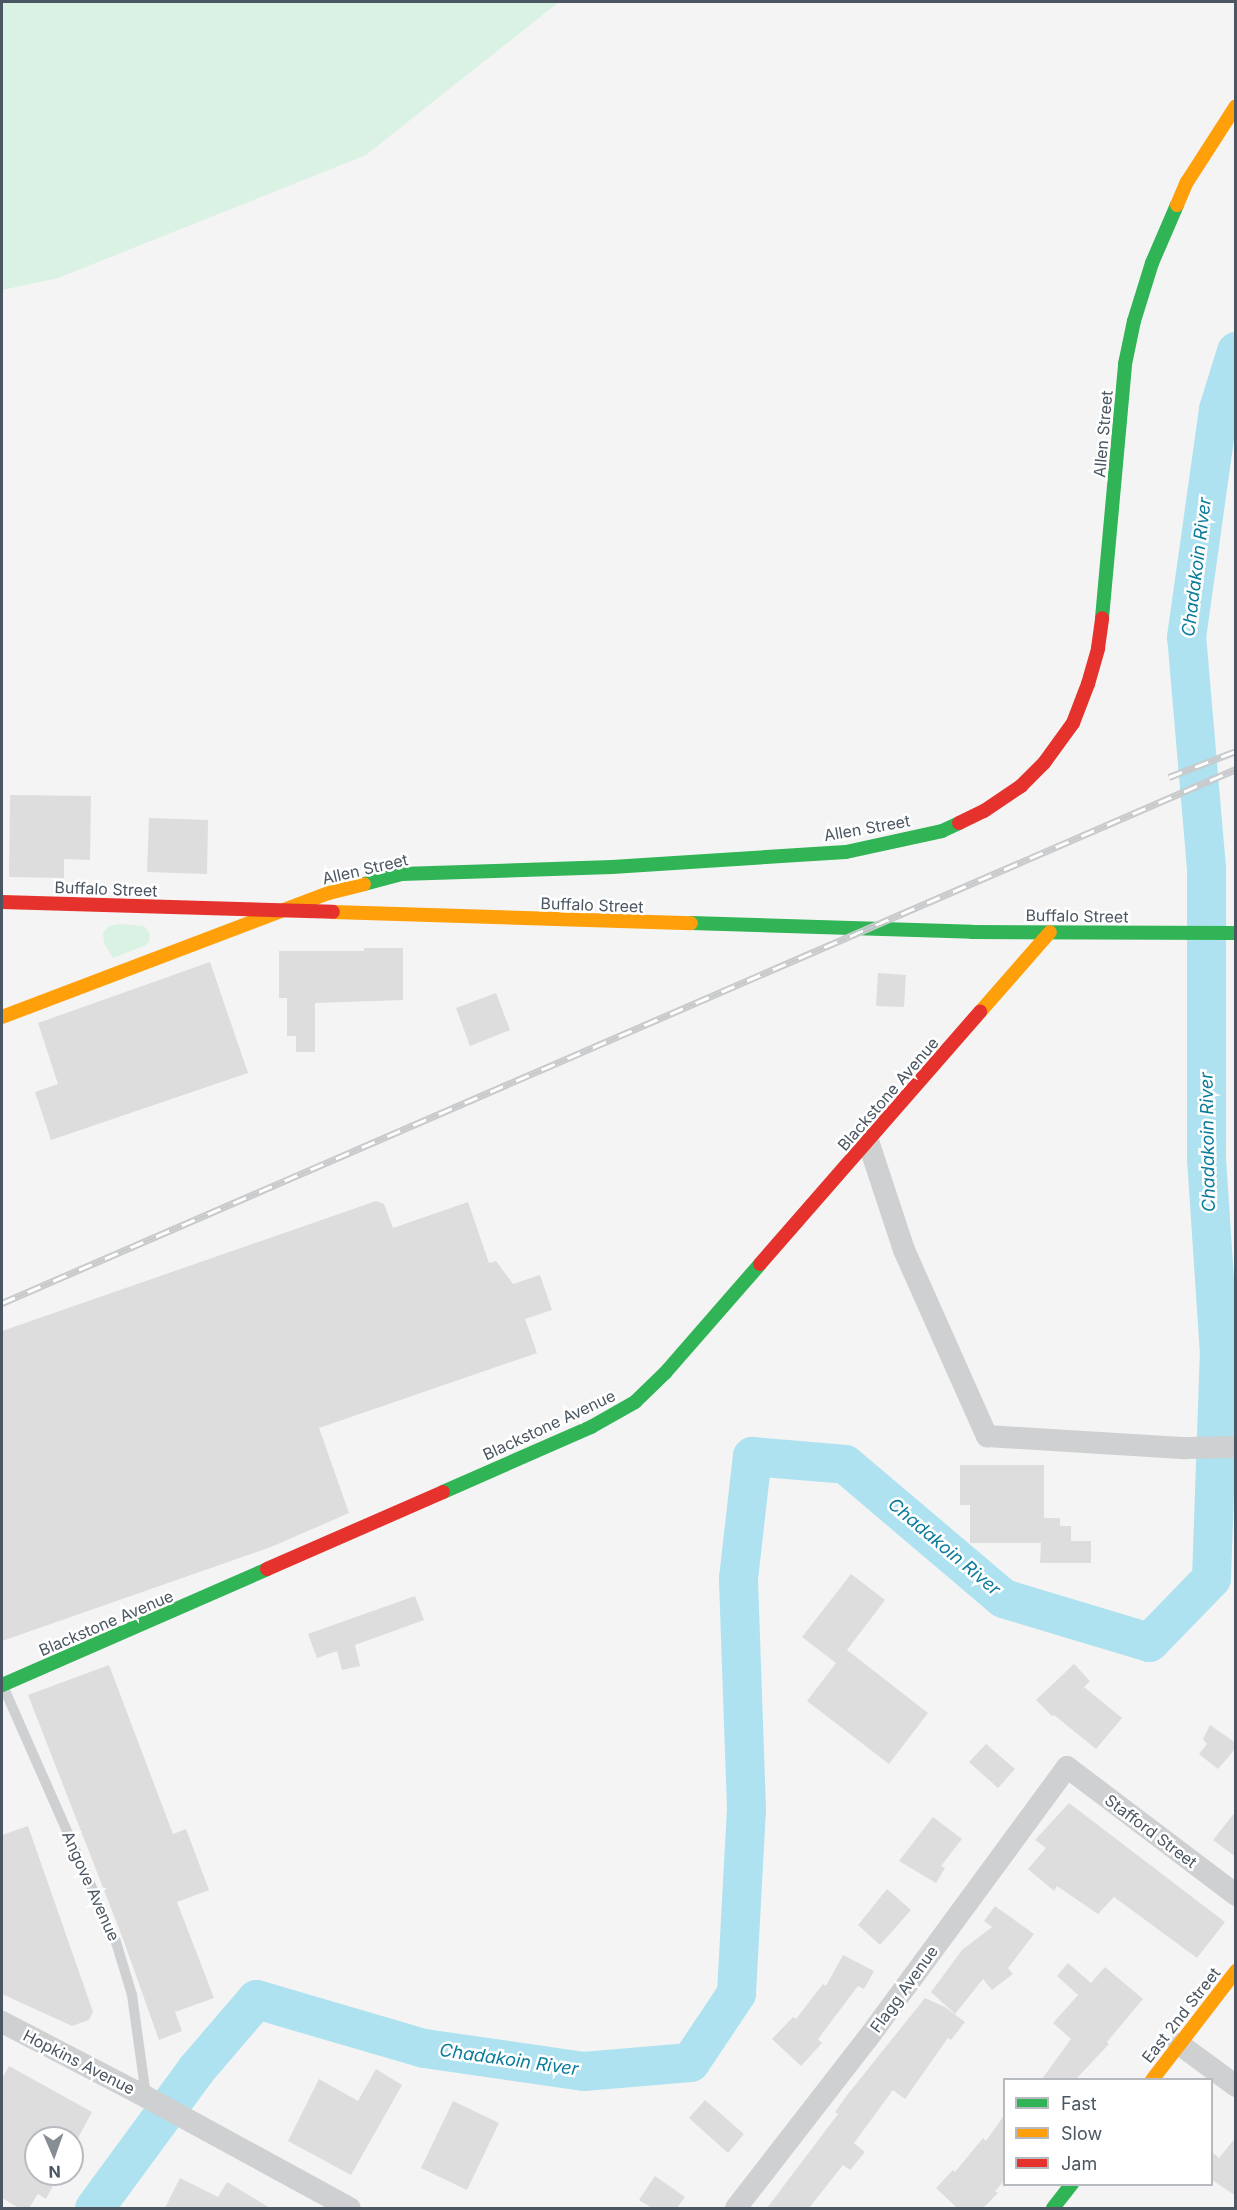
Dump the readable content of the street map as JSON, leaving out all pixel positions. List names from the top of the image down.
{
  "streets": {
    "street": [
      "Allen Street",
      "Buffalo Street",
      "Blackstone Avenue",
      "Stafford Street",
      "Flagg Avenue",
      "East 2nd Street",
      "Hopkins Avenue"
    ],
    "lane": ["Angove Avenue"]
  },
  "crossings": [
    ["Allen Street", "Buffalo Street"],
    ["Buffalo Street", "Blackstone Avenue"],
    ["Blackstone Avenue", "Angove Avenue"],
    ["Stafford Street", "Flagg Avenue"],
    ["Angove Avenue", "Hopkins Avenue"]
  ],
  "water": ["Chadakoin River"],
  "legend": ["Fast", "Slow", "Jam"],
  "north": "bottom"
}
